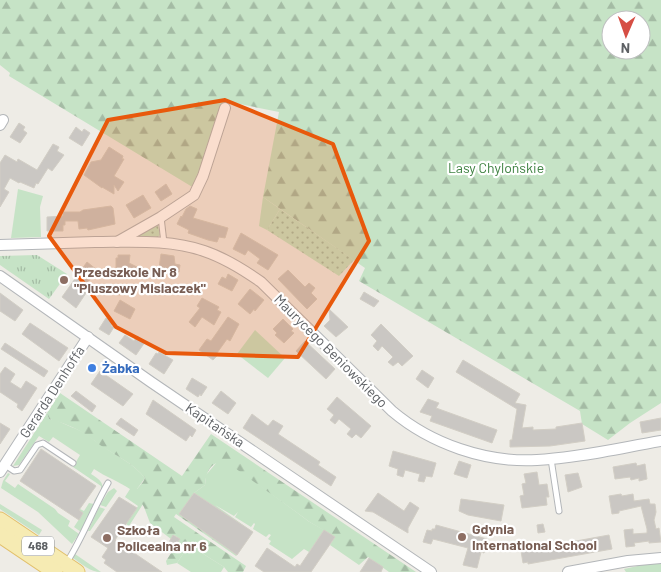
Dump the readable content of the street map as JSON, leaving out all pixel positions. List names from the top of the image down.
{
  "streets": {
    "main road": ["468"],
    "street": ["Maurycego Beniowskiego", "Gerarda Denhoffa", "Kapitańska"]
  },
  "crossings": [
    ["Gerarda Denhoffa", "Kapitańska"]
  ],
  "parks": ["Lasy Chylońskie"],
  "places": [
    "Przedszkole Nr 8 \"Pluszowy Misiaczek\"",
    "Żabka",
    "Gdynia International School",
    "Szkoła Policealna nr 6"
  ],
  "north": "bottom"
}
